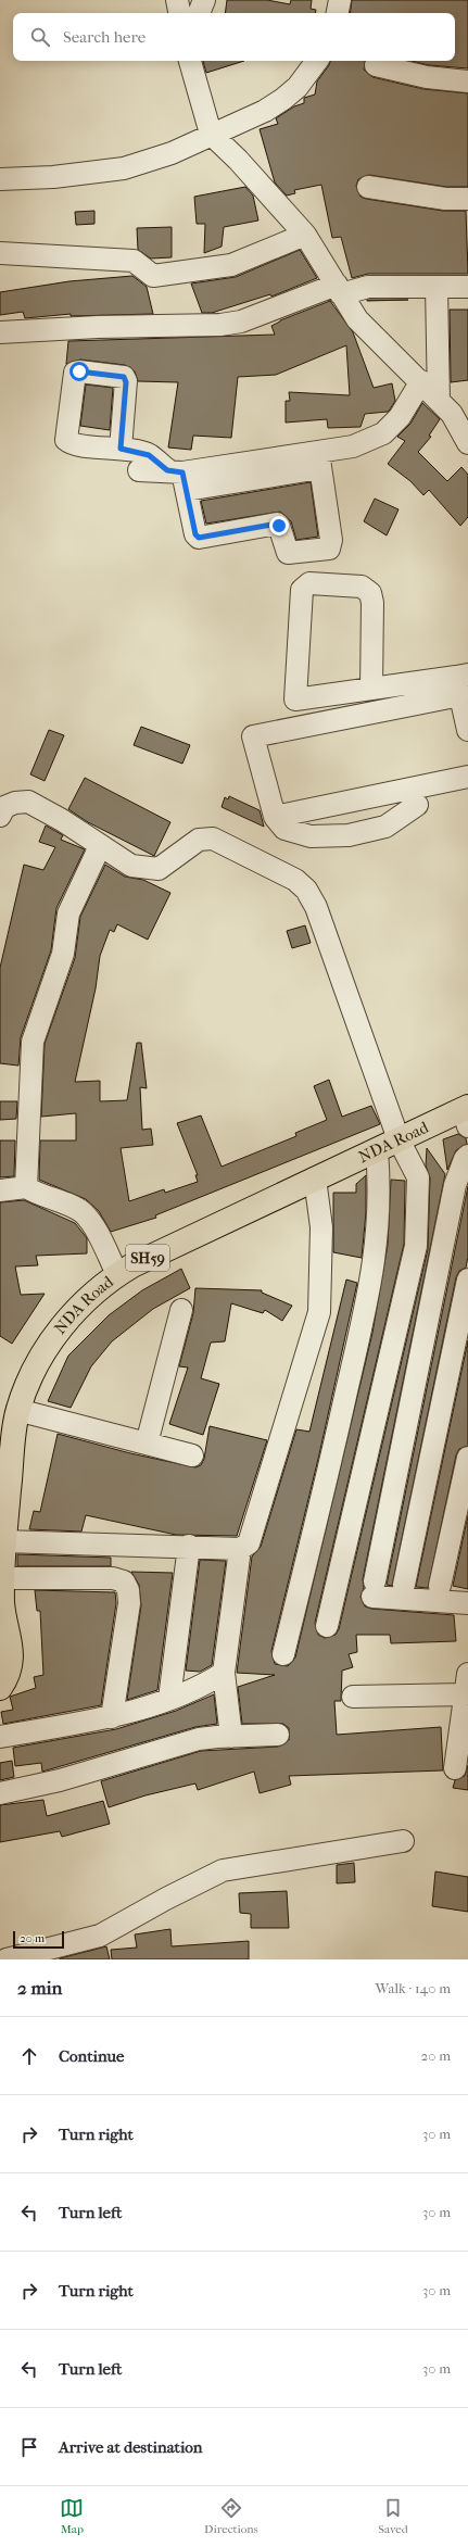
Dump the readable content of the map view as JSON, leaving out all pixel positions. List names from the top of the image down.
{
  "streets": {
    "main road": ["NDA Road", "SH59"]
  },
  "scale_bar": "20 m",
  "page": {
    "search": "Search here",
    "scale": "20 m",
    "heading": ["2 min", "Walk · 140 m"],
    "list": [
      ["Continue", "20 m"],
      ["Turn right", "30 m"],
      ["Turn left", "30 m"],
      ["Turn right", "30 m"],
      ["Turn left", "30 m"],
      "Arrive at destination"
    ],
    "nav": ["Map", "Directions", "Saved"]
  }
}
